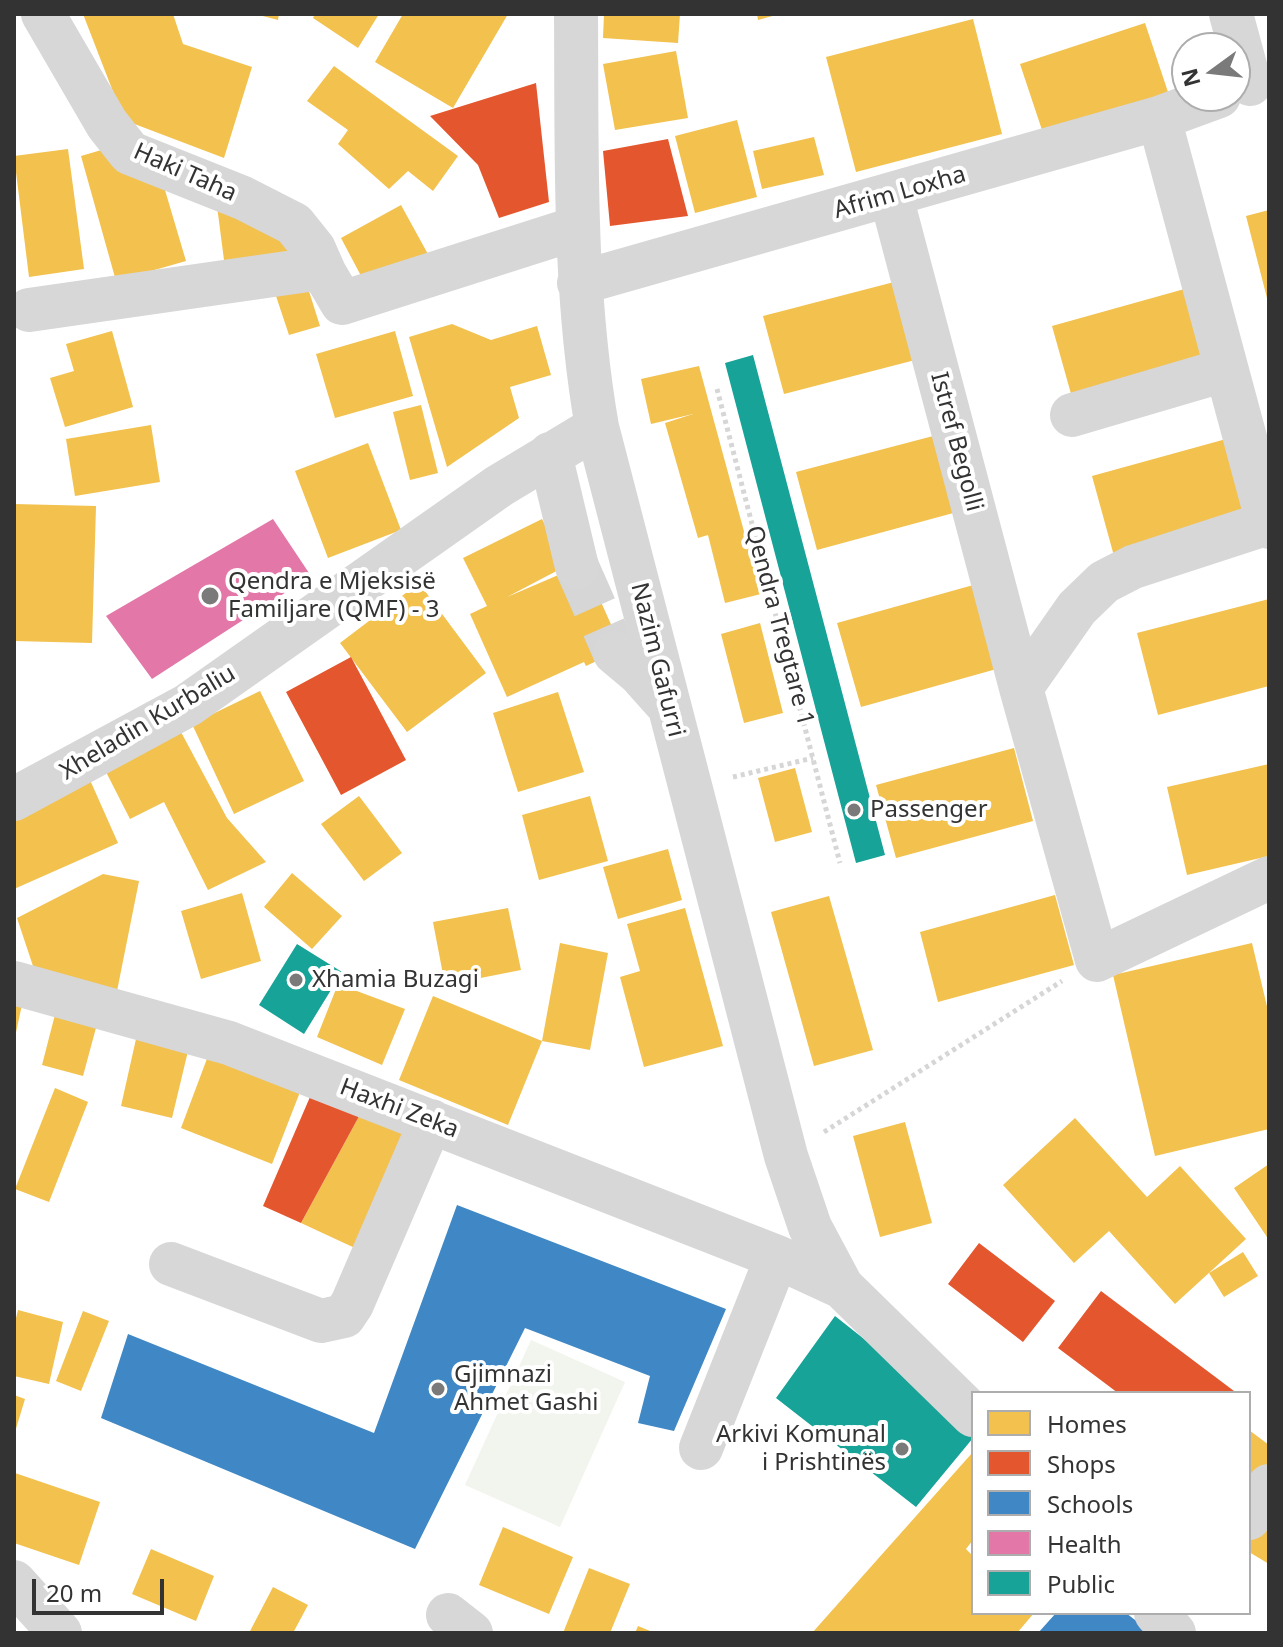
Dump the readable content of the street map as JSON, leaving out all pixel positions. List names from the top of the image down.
{
  "streets": {
    "street": [
      "Haki Taha",
      "Afrim Loxha",
      "Istref Begolli",
      "Nazim Gafurri",
      "Xheladin Kurbaliu",
      "Haxhi Zeka"
    ],
    "path": ["Qendra Tregtare 1"]
  },
  "crossings": [
    ["Haki Taha", "Nazim Gafurri"],
    ["Afrim Loxha", "Istref Begolli"],
    ["Afrim Loxha", "Nazim Gafurri"],
    ["Nazim Gafurri", "Xheladin Kurbaliu"],
    ["Nazim Gafurri", "Haxhi Zeka"]
  ],
  "places": [
    "Qendra e Mjeksisë Familjare (QMF) - 3",
    "Passenger",
    "Xhamia Buzagi",
    "Gjimnazi Ahmet Gashi",
    "Arkivi Komunal i Prishtinës"
  ],
  "legend": [
    "Homes",
    "Shops",
    "Schools",
    "Health",
    "Public"
  ],
  "scale_bar": "20 m",
  "north": "left"
}
